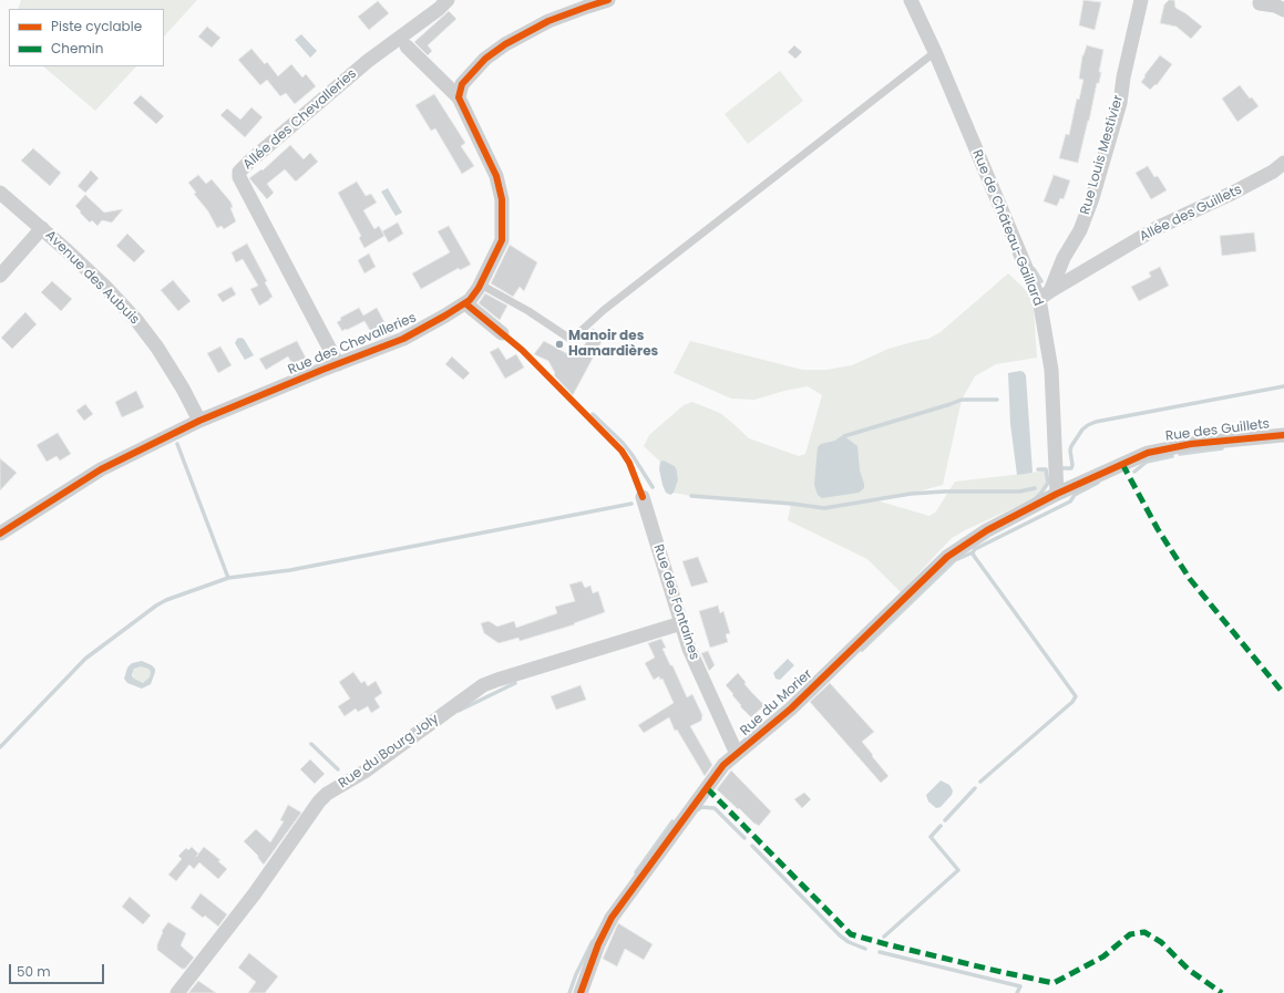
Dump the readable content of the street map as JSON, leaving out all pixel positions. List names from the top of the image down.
{
  "streets": {
    "street": [
      "Allée des Chevalleries",
      "Rue Louis Mestivier",
      "Allée des Guillets",
      "Rue de Château-Gaillard",
      "Avenue des Aubuis",
      "Rue des Chevalleries",
      "Rue des Guillets",
      "Rue des Fontaines",
      "Rue du Morier",
      "Rue du Bourg Joly"
    ]
  },
  "crossings": [
    ["Allée des Chevalleries", "Rue des Chevalleries"],
    ["Rue Louis Mestivier", "Allée des Guillets"],
    ["Rue Louis Mestivier", "Rue de Château-Gaillard"],
    ["Allée des Guillets", "Rue de Château-Gaillard"],
    ["Rue de Château-Gaillard", "Rue des Guillets"],
    ["Rue de Château-Gaillard", "Rue du Morier"],
    ["Avenue des Aubuis", "Rue des Chevalleries"],
    ["Rue des Guillets", "Rue du Morier"],
    ["Rue des Fontaines", "Rue du Morier"],
    ["Rue des Fontaines", "Rue du Bourg Joly"]
  ],
  "places": ["Manoir des Hamardières"],
  "legend": ["Piste cyclable", "Chemin"],
  "scale_bar": "50 m"
}
